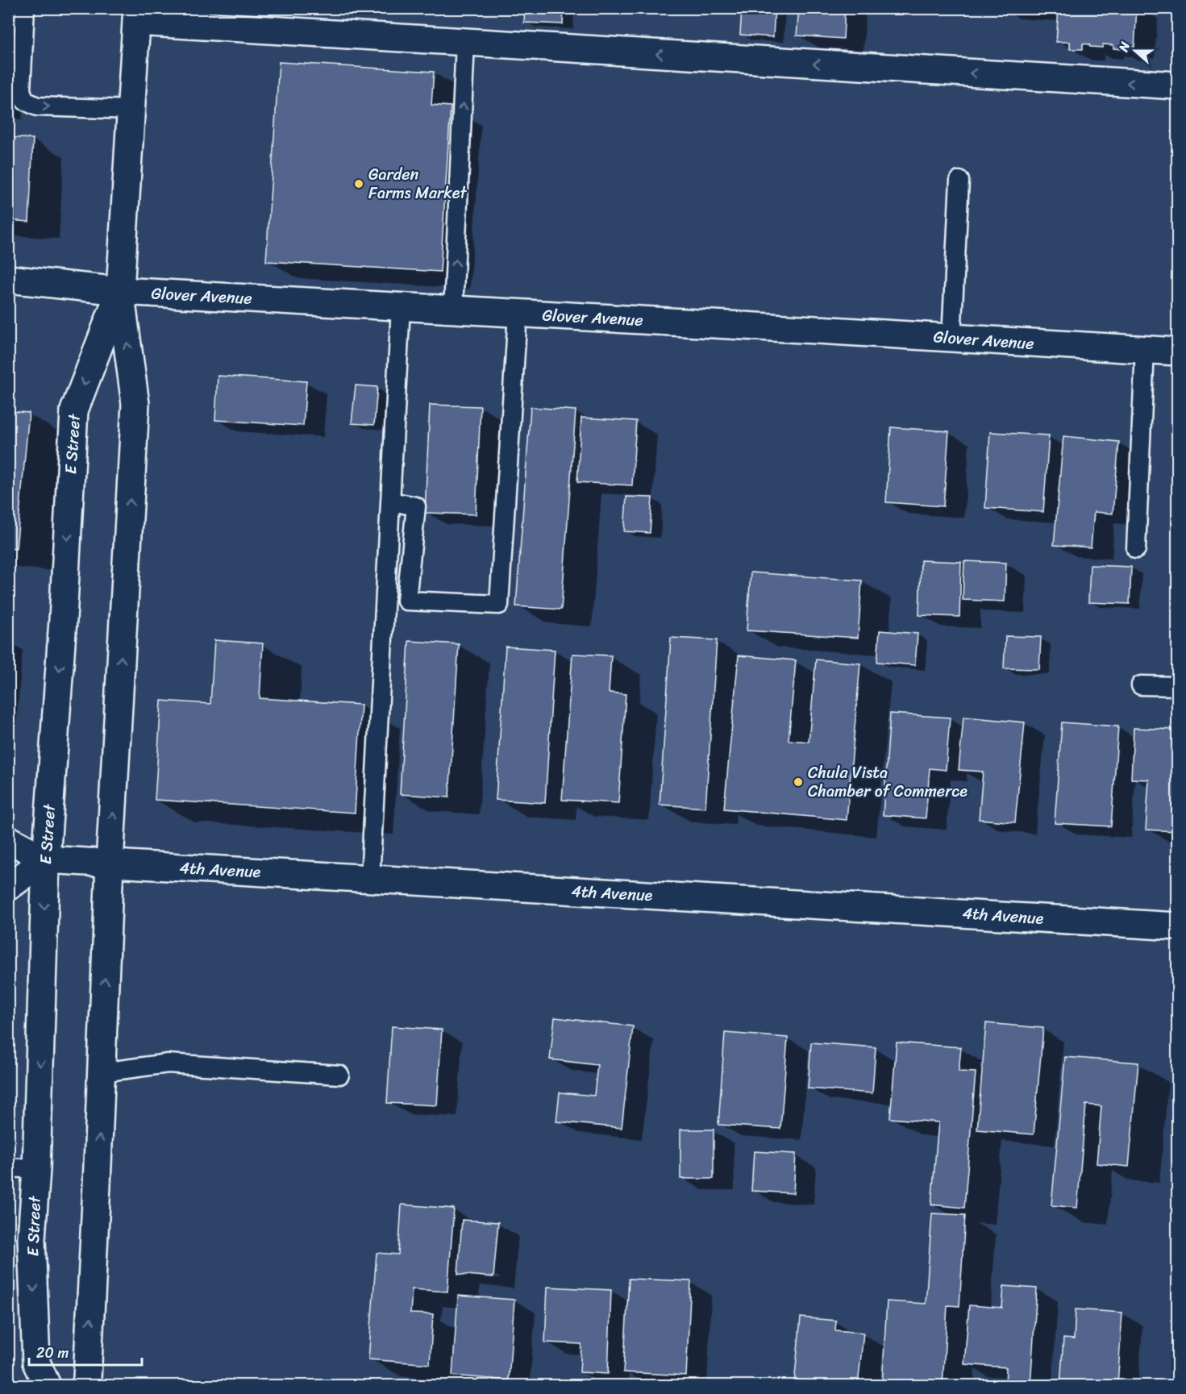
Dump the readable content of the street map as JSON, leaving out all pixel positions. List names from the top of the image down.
{
  "streets": {
    "main road": ["Glover Avenue", "E Street", "4th Avenue"]
  },
  "crossings": [
    ["Glover Avenue", "E Street"],
    ["E Street", "4th Avenue"]
  ],
  "places": ["Garden Farms Market", "Chula Vista Chamber of Commerce"],
  "scale_bar": "20 m",
  "north": "left"
}
